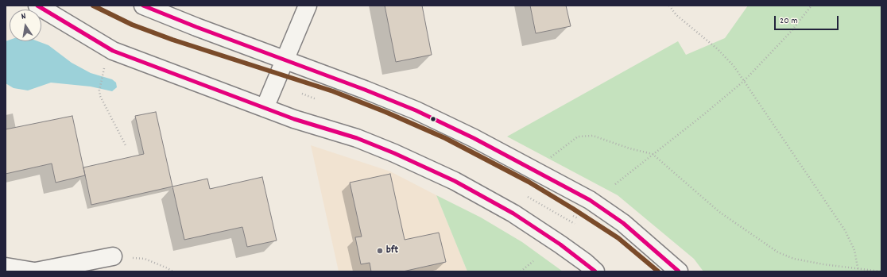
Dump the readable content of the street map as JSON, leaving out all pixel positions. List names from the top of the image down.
{
  "places": ["bft"],
  "scale_bar": "20 m",
  "north": "top"
}
